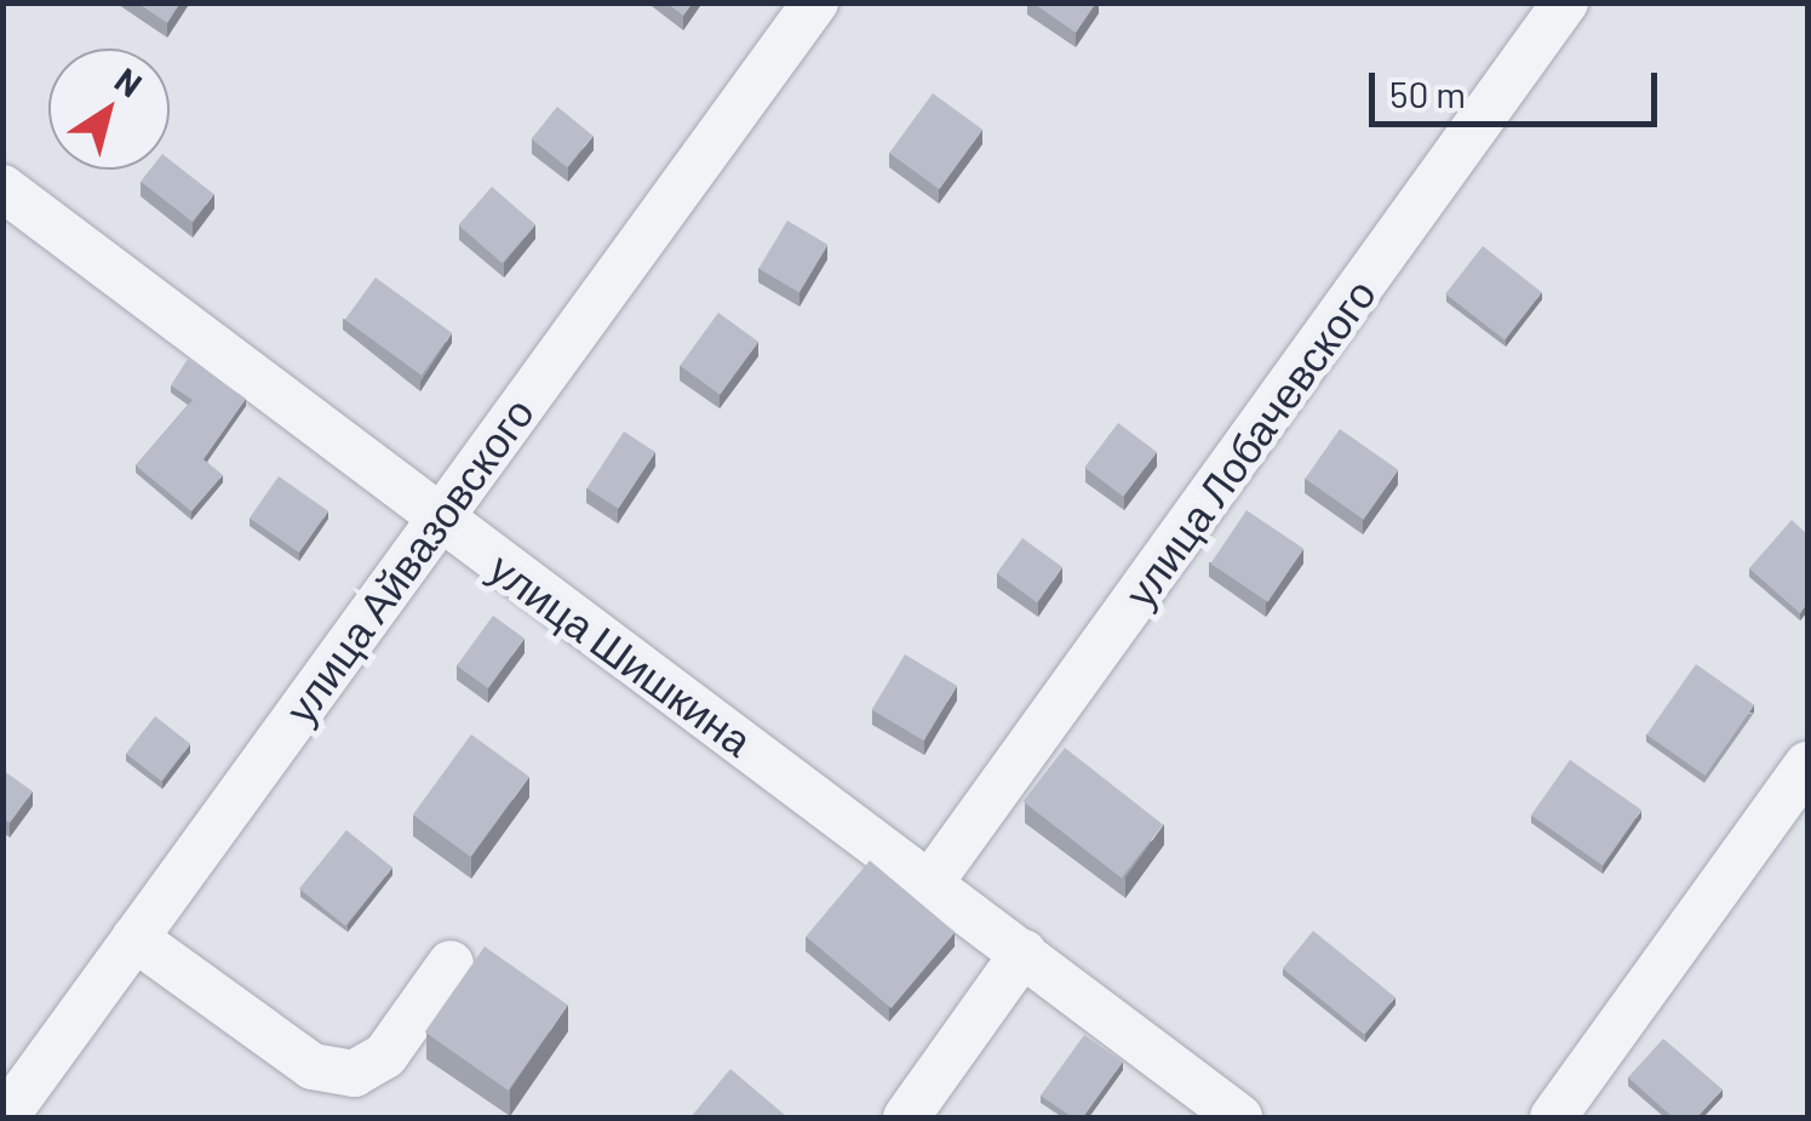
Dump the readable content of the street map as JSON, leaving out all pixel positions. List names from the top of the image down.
{
  "streets": {
    "street": ["улица Лобачевского", "улица Айвазовского", "улица Шишкина"]
  },
  "crossings": [
    ["улица Лобачевского", "улица Шишкина"],
    ["улица Айвазовского", "улица Шишкина"]
  ],
  "scale_bar": "50 m",
  "north": "top right"
}
